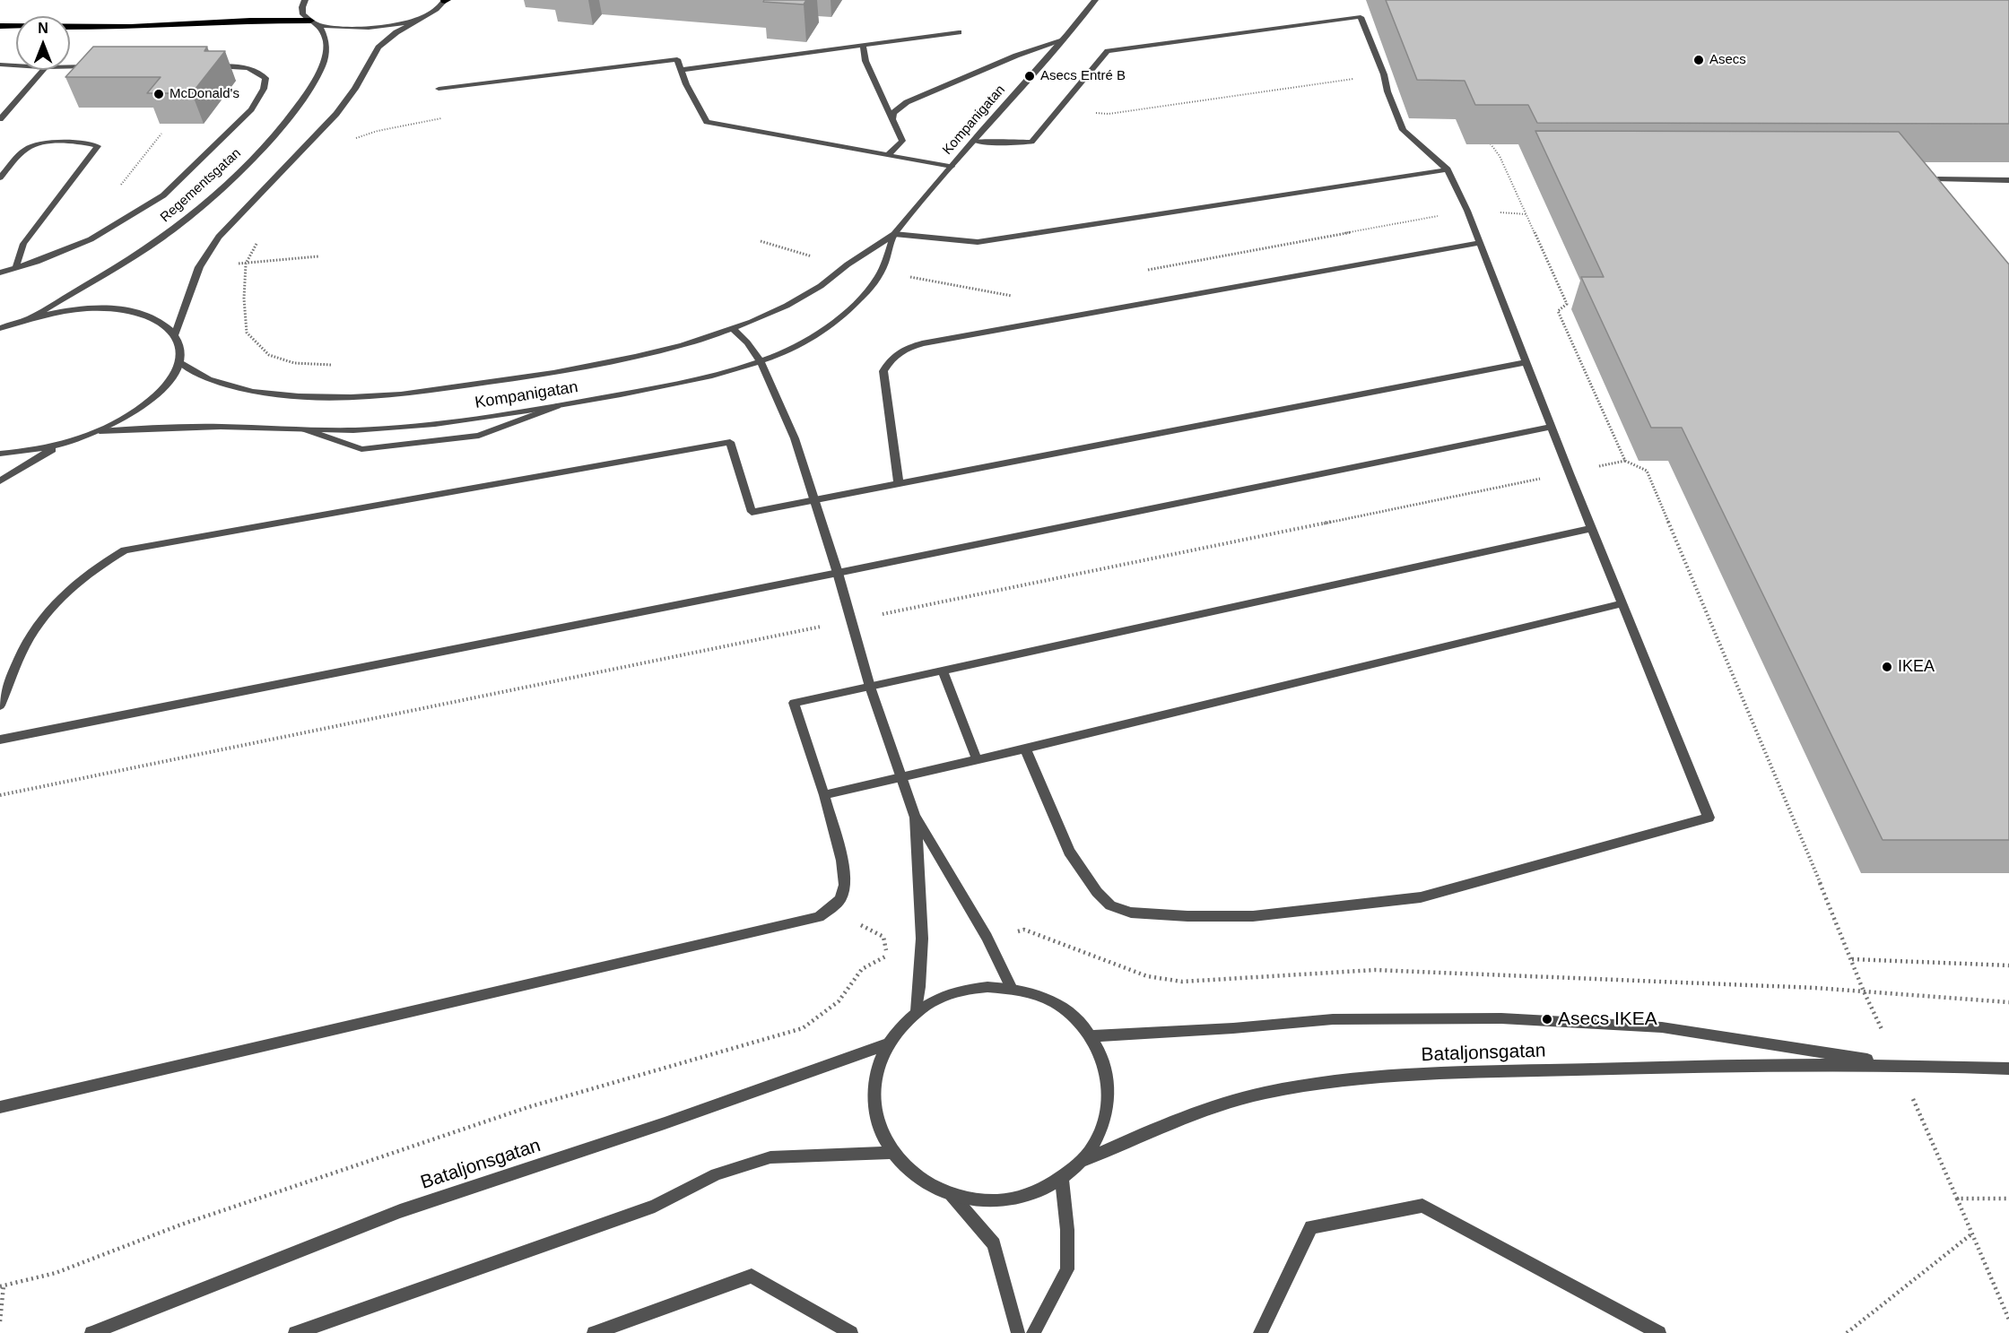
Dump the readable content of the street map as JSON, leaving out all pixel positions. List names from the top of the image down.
{
  "streets": {
    "street": ["Kompanigatan", "Regementsgatan", "Bataljonsgatan"]
  },
  "places": [
    "Asecs",
    "Asecs Entré B",
    "McDonald's",
    "IKEA",
    "Asecs IKEA"
  ],
  "north": "top"
}
